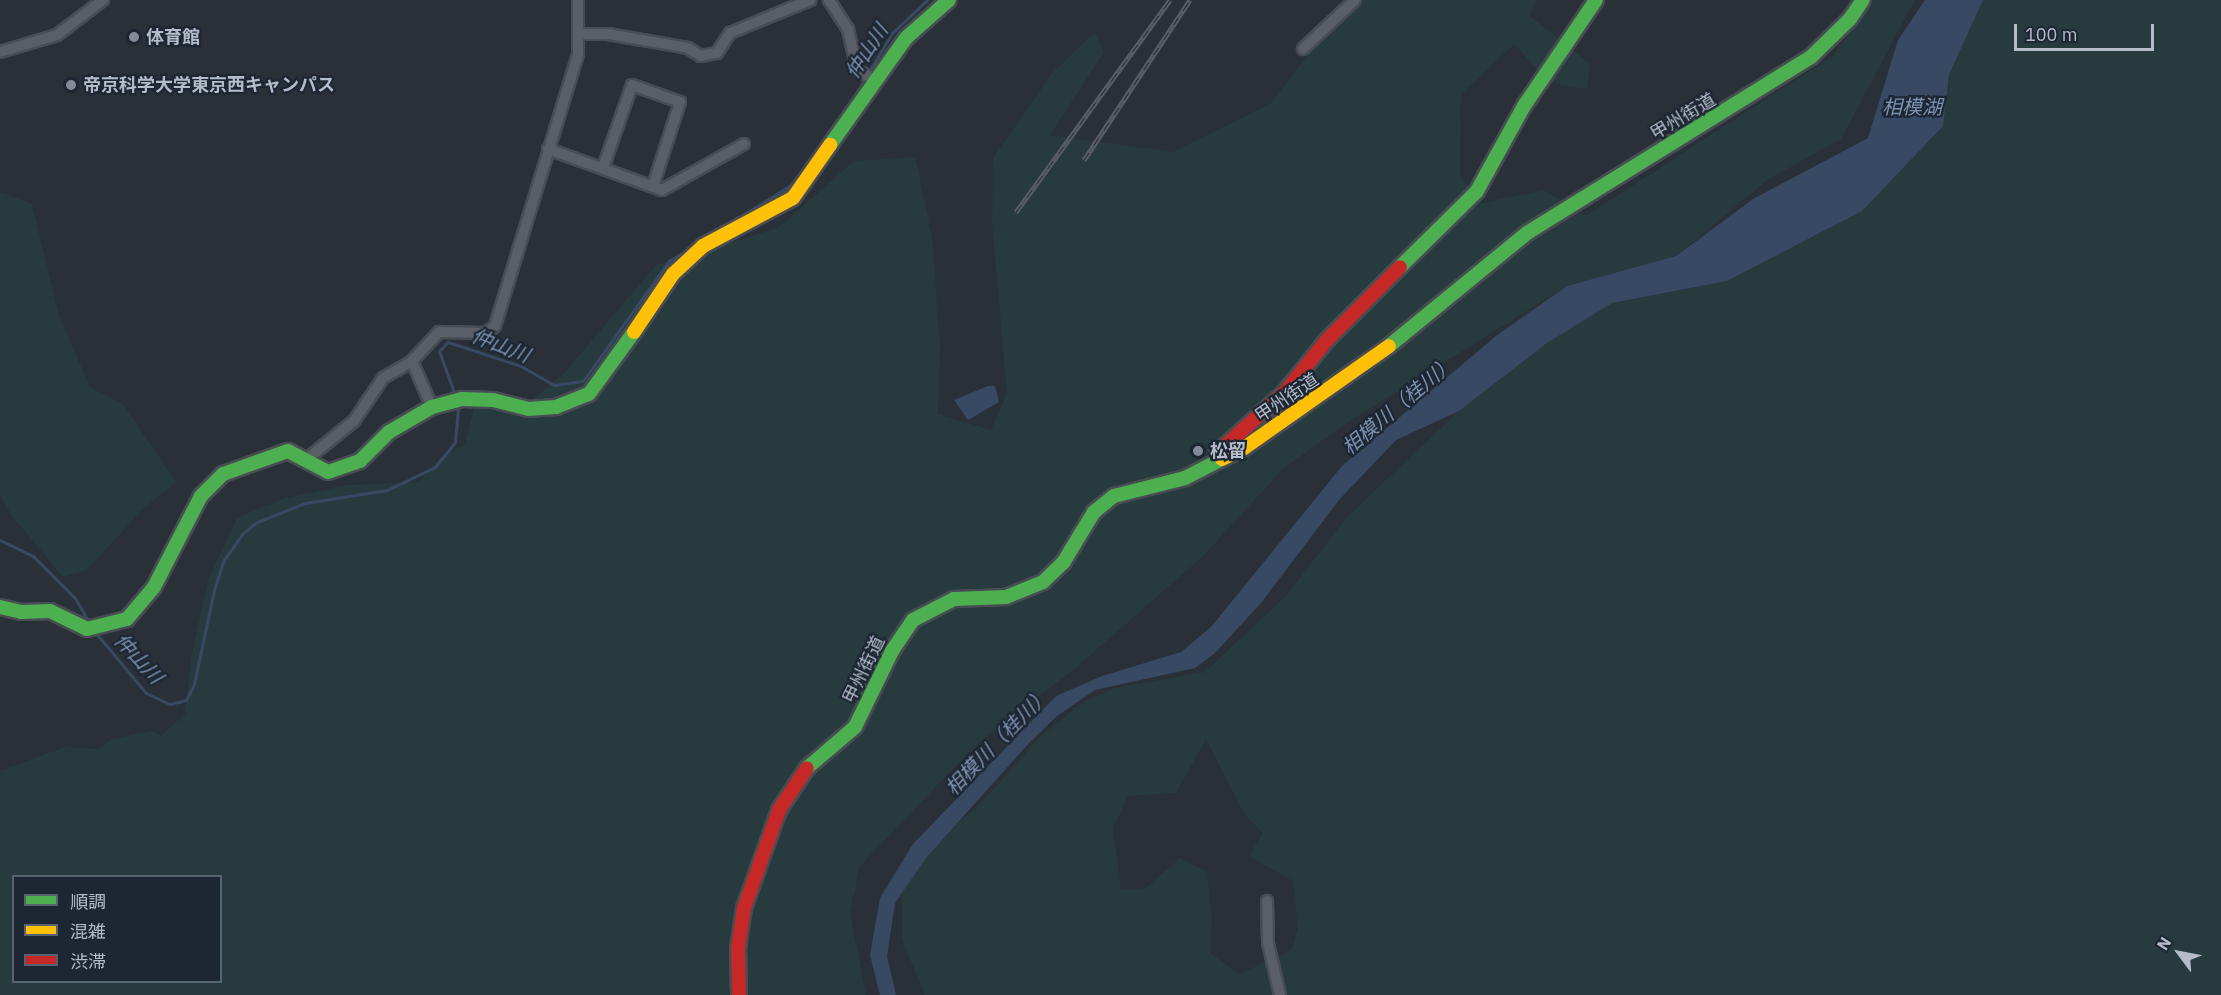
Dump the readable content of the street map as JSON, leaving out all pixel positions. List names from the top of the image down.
{
  "streets": {
    "main road": ["甲州街道"]
  },
  "water": ["仲山川", "相模湖", "相模川（桂川）"],
  "places": ["体育館", "帝京科学大学東京西キャンパス", "松留"],
  "legend": ["順調", "混雑", "渋滞"],
  "scale_bar": "100 m",
  "north": "top left"
}
